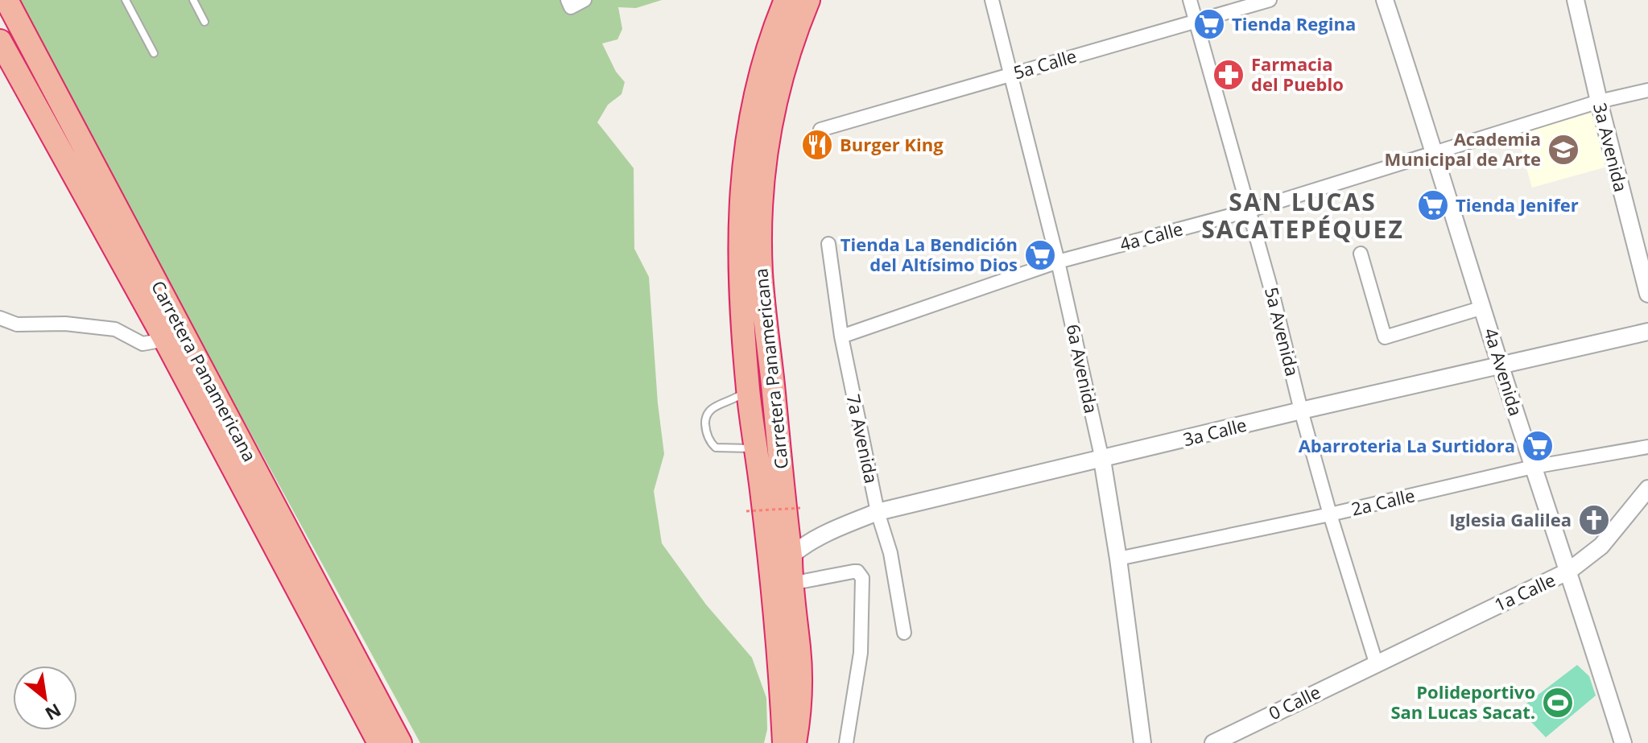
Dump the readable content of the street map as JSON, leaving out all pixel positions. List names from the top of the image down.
{
  "streets": {
    "highway": ["Carretera Panamericana"],
    "street": [
      "5a Calle",
      "3a Avenida",
      "4a Calle",
      "5a Avenida",
      "6a Avenida",
      "4a Avenida",
      "3a Calle",
      "7a Avenida",
      "2a Calle",
      "1a Calle",
      "0 Calle"
    ]
  },
  "crossings": [
    ["5a Calle", "5a Avenida"],
    ["5a Calle", "6a Avenida"],
    ["3a Avenida", "4a Calle"],
    ["4a Calle", "5a Avenida"],
    ["4a Calle", "6a Avenida"],
    ["4a Calle", "4a Avenida"],
    ["4a Calle", "7a Avenida"],
    ["5a Avenida", "3a Calle"],
    ["5a Avenida", "2a Calle"],
    ["5a Avenida", "1a Calle"],
    ["5a Avenida", "0 Calle"],
    ["Carretera Panamericana", "3a Calle"],
    ["6a Avenida", "3a Calle"],
    ["6a Avenida", "2a Calle"],
    ["4a Avenida", "3a Calle"],
    ["4a Avenida", "2a Calle"],
    ["4a Avenida", "1a Calle"],
    ["3a Calle", "7a Avenida"],
    ["1a Calle", "0 Calle"]
  ],
  "districts": ["SAN LUCAS SACATEPÉQUEZ"],
  "places": {
    "supermarket": [
      "Tienda Regina",
      "Tienda Jenifer",
      "Tienda La Bendición del Altísimo Dios",
      "Abarroteria La Surtidora"
    ],
    "pharmacy": ["Farmacia del Pueblo"],
    "restaurant": ["Burger King"],
    "school or university": ["Academia Municipal de Arte"],
    "church": ["Iglesia Galilea"],
    "sports": ["Polideportivo San Lucas Sacat."]
  },
  "north": "bottom right"
}
